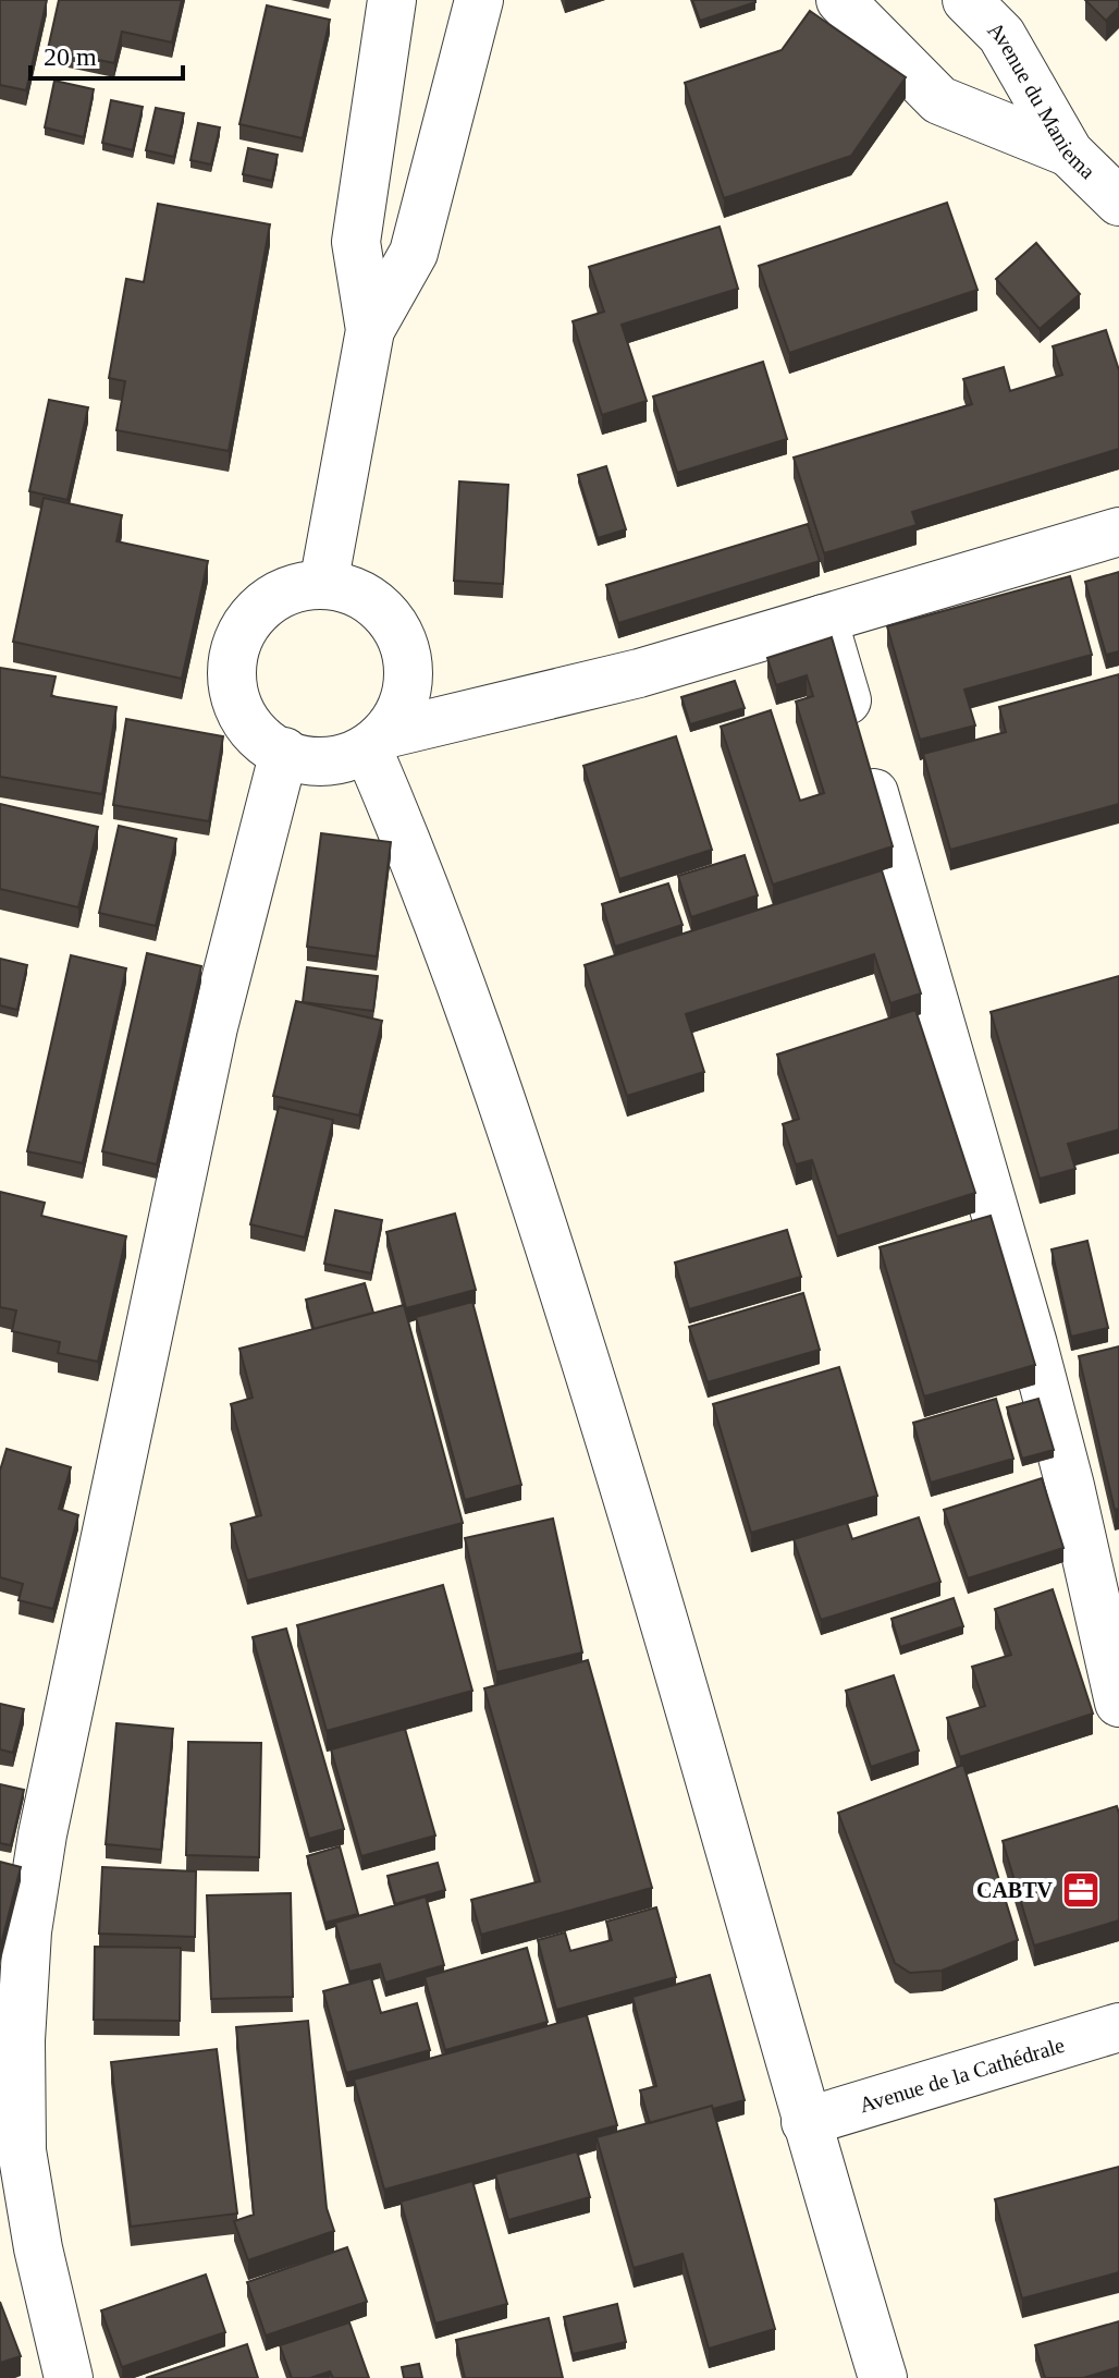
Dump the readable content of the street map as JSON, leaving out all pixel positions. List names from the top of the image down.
{
  "streets": {
    "street": ["Avenue du Maniema", "Avenue de la Cathédrale"]
  },
  "places": {
    "office": ["CABTV"]
  },
  "scale_bar": "20 m"
}
